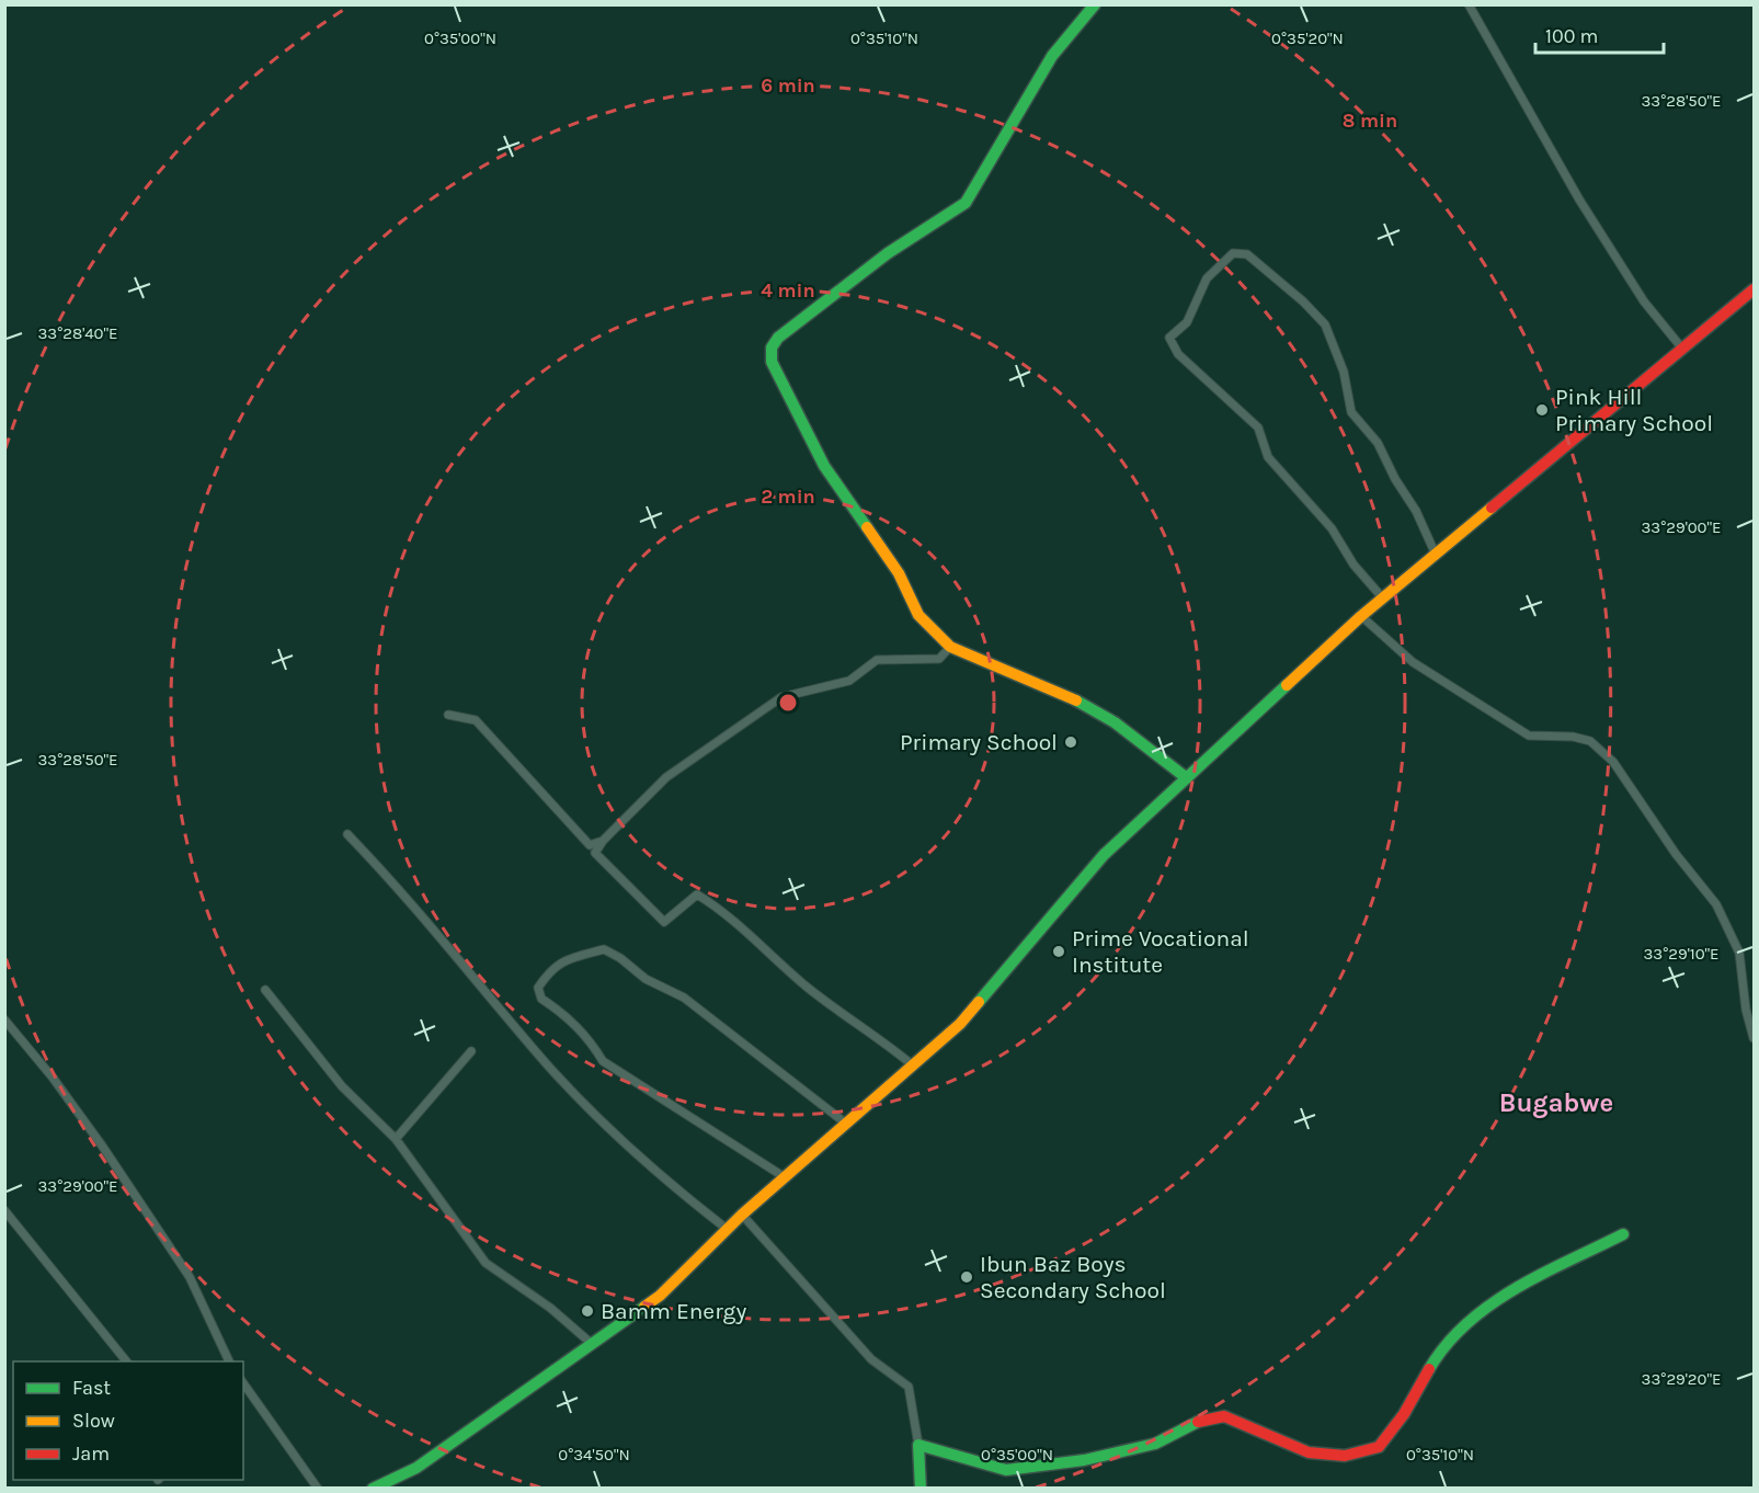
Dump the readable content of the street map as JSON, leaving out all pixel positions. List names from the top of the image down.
{
  "districts": ["Bugabwe"],
  "places": [
    "Pink Hill Primary School",
    "Primary School",
    "Prime Vocational Institute",
    "Ibun Baz Boys Secondary School",
    "Bamm Energy"
  ],
  "legend": ["Fast", "Slow", "Jam"],
  "scale_bar": "100 m",
  "coordinates": [
    "0°35'00\"N",
    "0°35'10\"N",
    "0°35'20\"N",
    "33°28'50\"E",
    "33°28'40\"E",
    "33°29'00\"E",
    "33°29'10\"E",
    "33°29'20\"E",
    "0°34'50\"N"
  ],
  "rings": [
    "6 min",
    "8 min",
    "4 min",
    "2 min"
  ]
}
